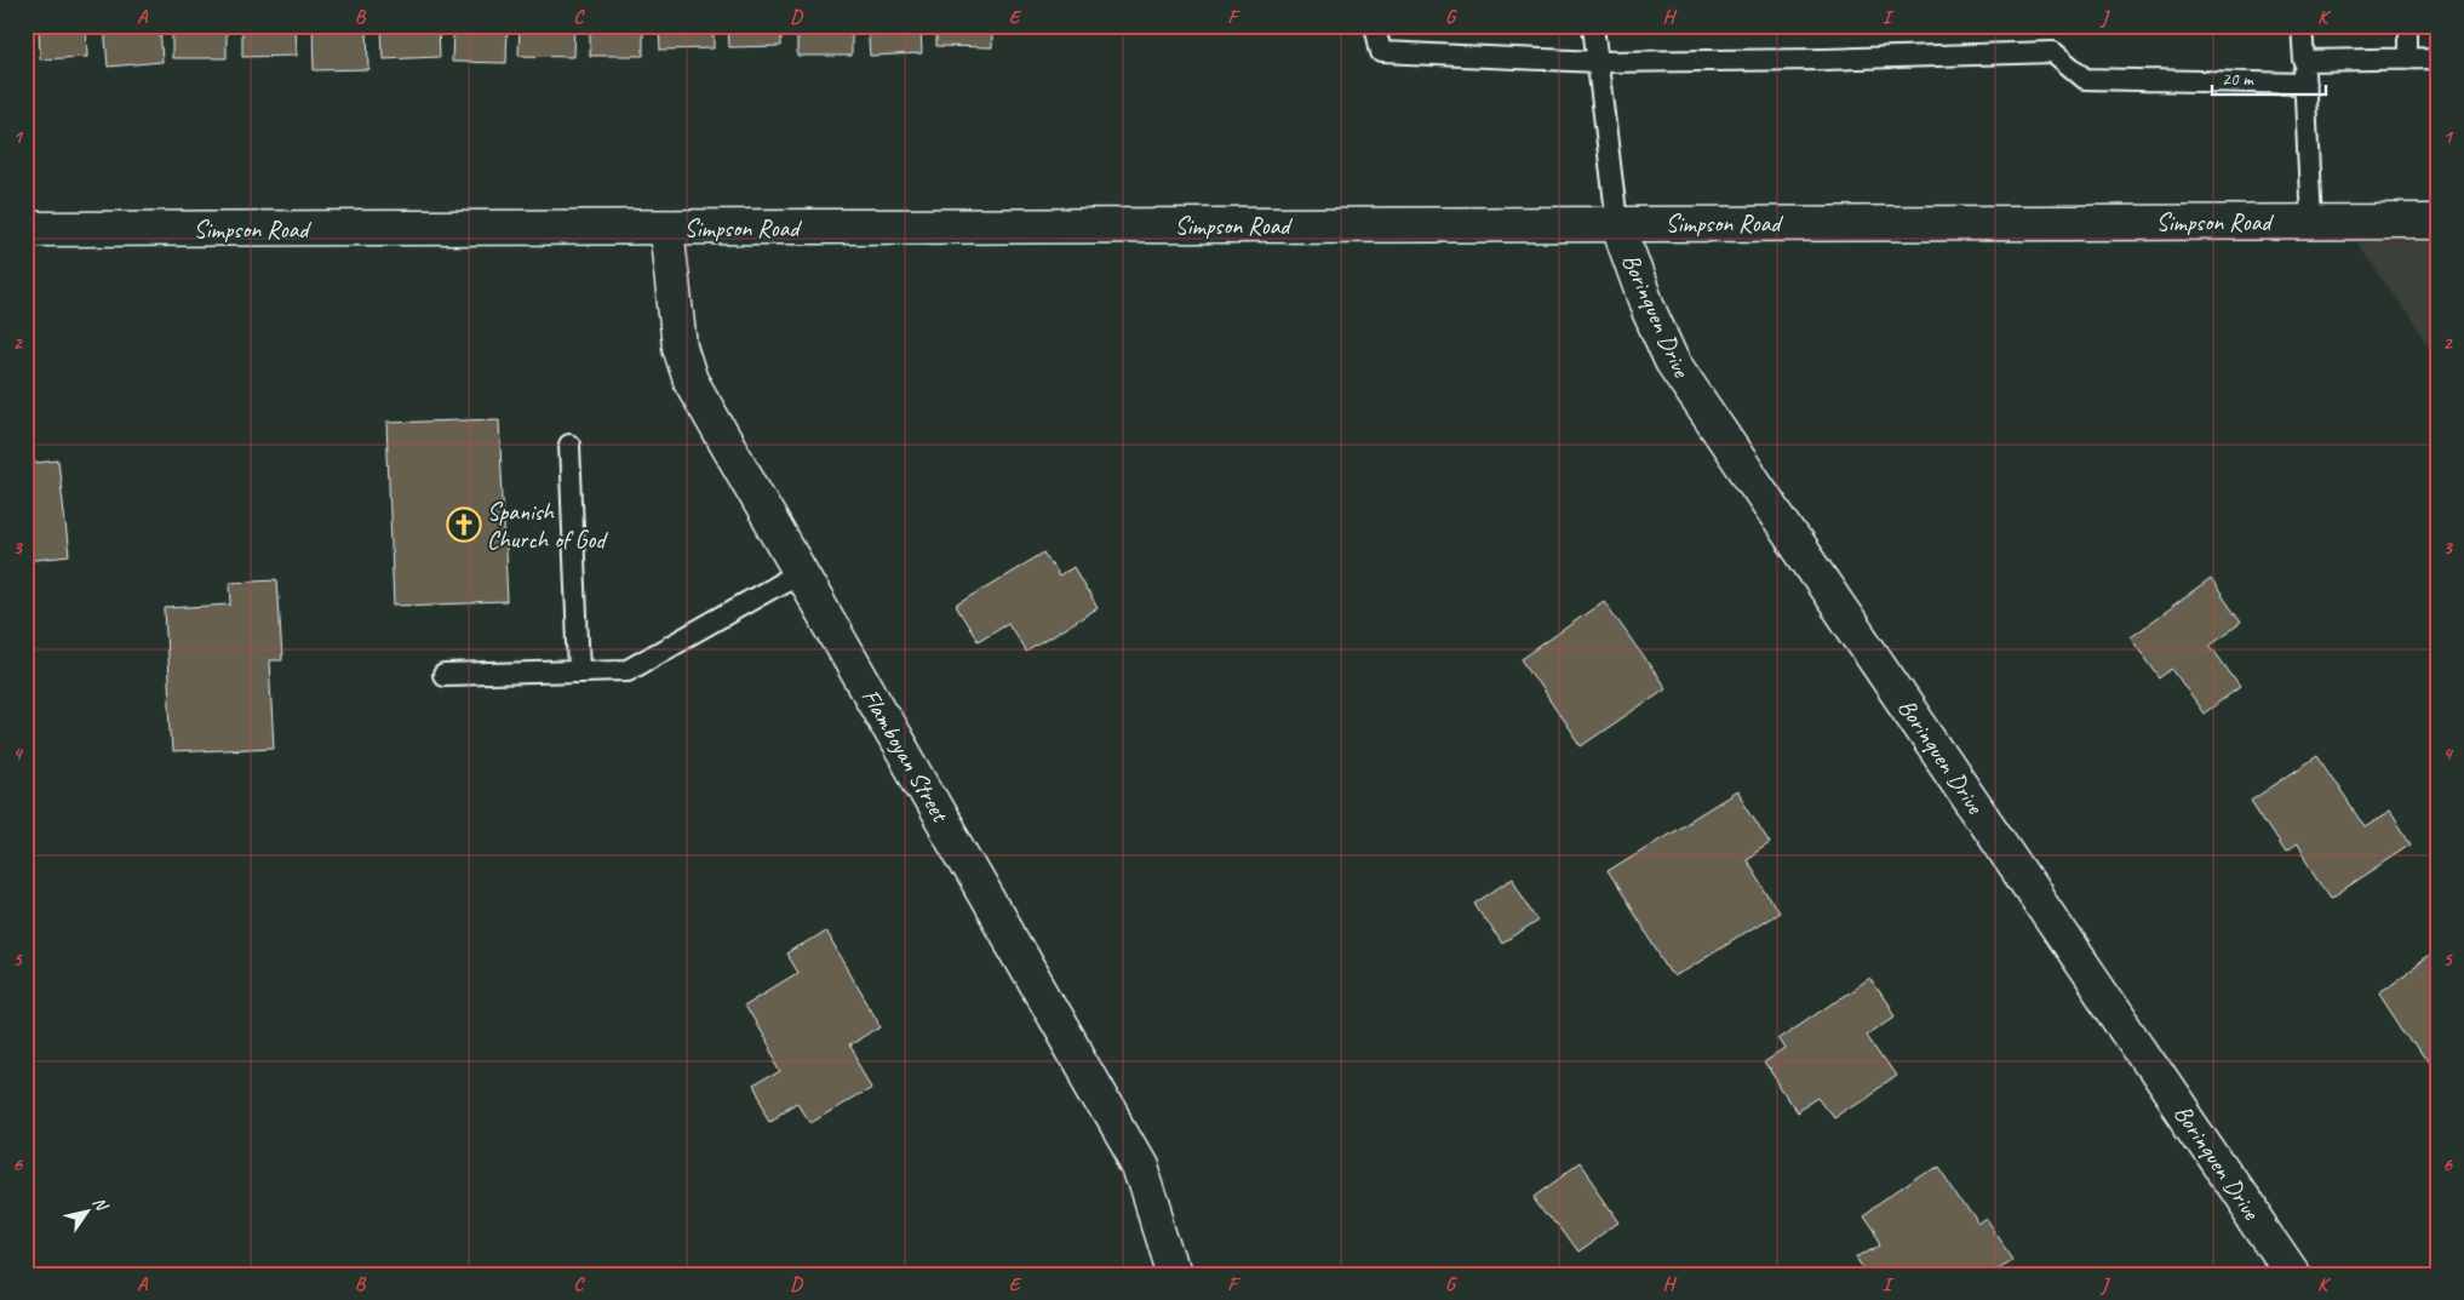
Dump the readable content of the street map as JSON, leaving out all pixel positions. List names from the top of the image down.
{
  "streets": {
    "street": ["Simpson Road", "Borinquen Drive", "Flamboyan Street"]
  },
  "crossings": [
    ["Simpson Road", "Borinquen Drive"],
    ["Simpson Road", "Flamboyan Street"]
  ],
  "places": {
    "church": ["Spanish Church of God"]
  },
  "scale_bar": "20 m",
  "north": "top right",
  "grid": {
    "columns": [
      "A",
      "B",
      "C",
      "D",
      "E",
      "F",
      "G",
      "H",
      "I",
      "J",
      "K"
    ],
    "rows": [
      "1",
      "2",
      "3",
      "4",
      "5",
      "6"
    ]
  }
}
